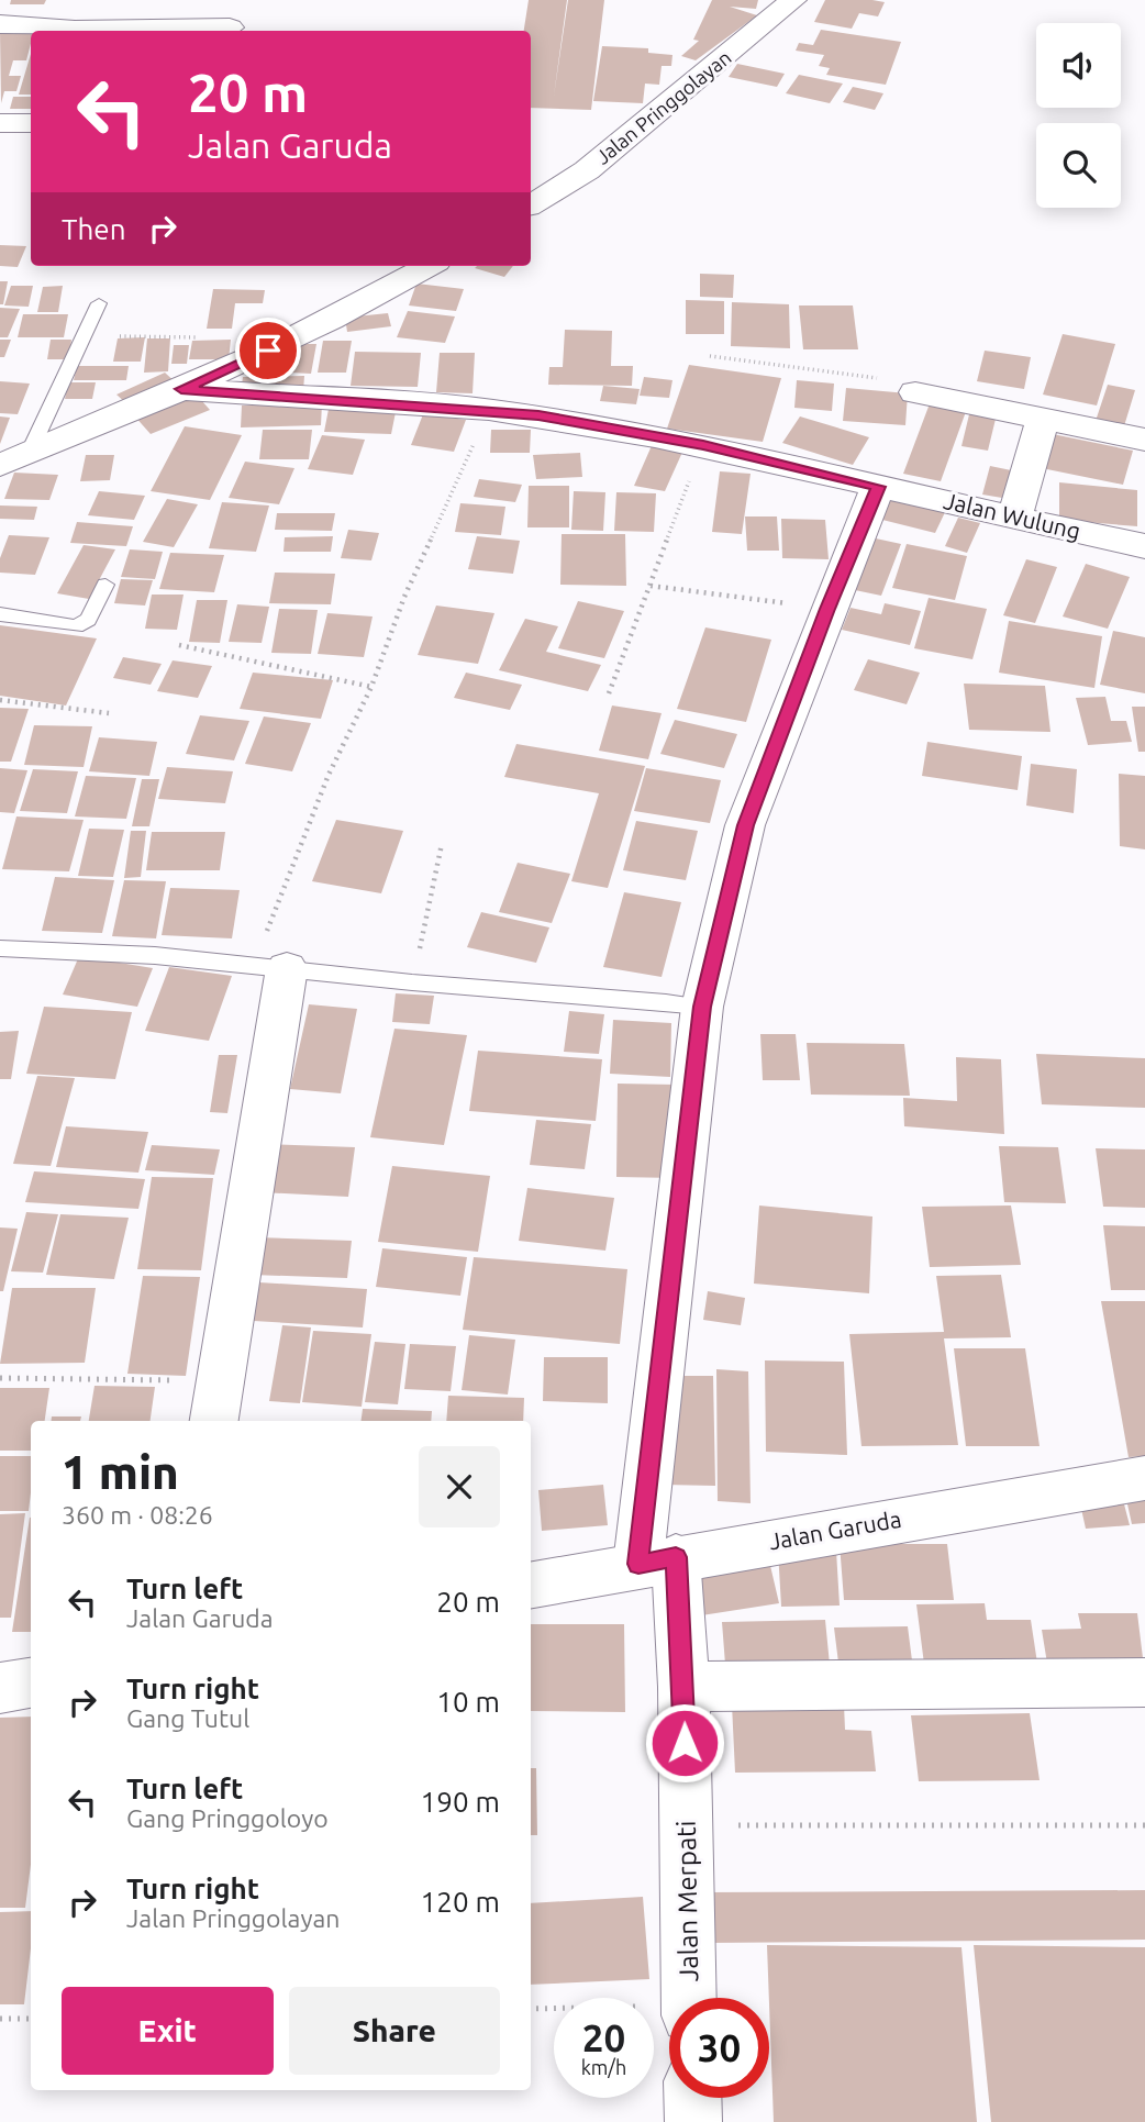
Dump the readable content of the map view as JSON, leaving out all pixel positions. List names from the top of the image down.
{
  "streets": {
    "street": [
      "Jalan Pringgolayan",
      "Jalan Wulung",
      "Jalan Garuda",
      "Jalan Merpati"
    ]
  },
  "crossings": [
    ["Jalan Wulung", "Jalan Merpati"],
    ["Jalan Garuda", "Jalan Merpati"]
  ],
  "page": {
    "turn": ["20 m", "Jalan Garuda"],
    "then": "Then",
    "heading": ["1 min", "360 m · 08:26"],
    "list": [
      {
        "name": "Turn left",
        "note": "Jalan Garuda",
        "value": "20 m"
      },
      {
        "name": "Turn right",
        "note": "Gang Tutul",
        "value": "10 m"
      },
      {
        "name": "Turn left",
        "note": "Gang Pringgoloyo",
        "value": "190 m"
      },
      {
        "name": "Turn right",
        "note": "Jalan Pringgolayan",
        "value": "120 m"
      }
    ],
    "buttons": ["Exit", "Share"],
    "speed": "20 km/h",
    "limit": "30"
  }
}
